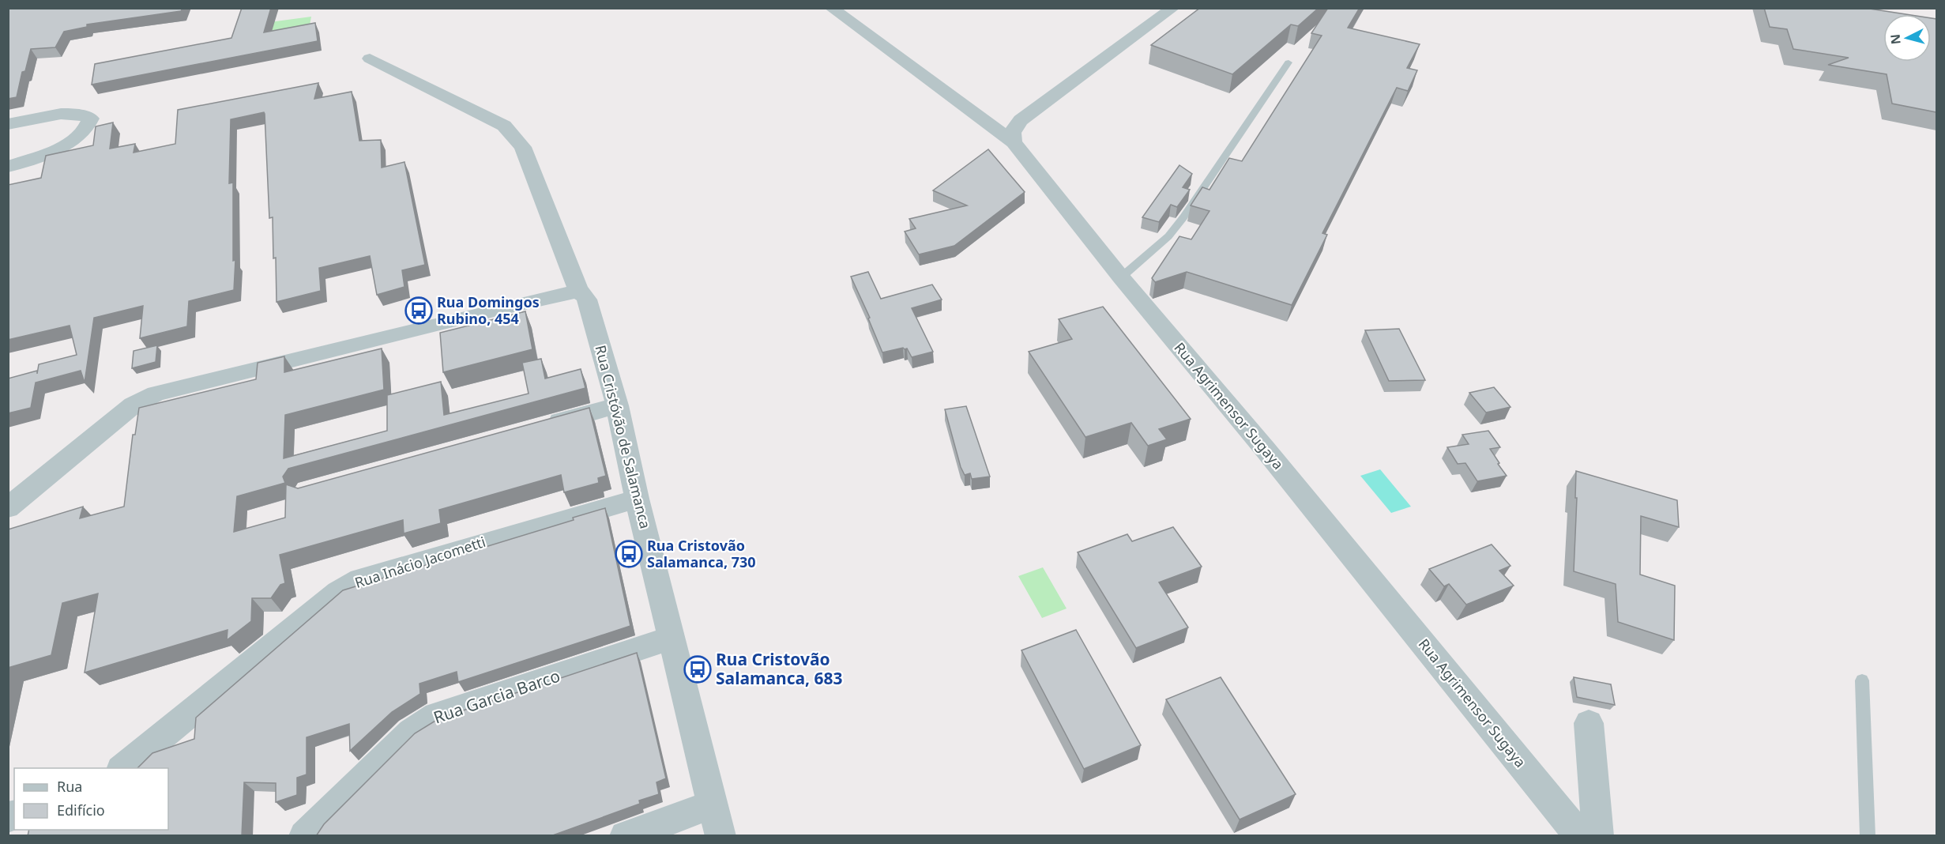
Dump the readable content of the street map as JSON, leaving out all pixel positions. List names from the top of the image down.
{
  "streets": {
    "street": [
      "Rua Agrimensor Sugaya",
      "Rua Cristóvão de Salamanca",
      "Rua Inácio Jacometti",
      "Rua Garcia Barco"
    ]
  },
  "crossings": [
    ["Rua Cristóvão de Salamanca", "Rua Inácio Jacometti"],
    ["Rua Cristóvão de Salamanca", "Rua Garcia Barco"]
  ],
  "places": {
    "bus stop": ["Rua Domingos Rubino, 454", "Rua Cristovão Salamanca, 730", "Rua Cristovão Salamanca, 683"]
  },
  "legend": ["Rua", "Edifício"],
  "north": "left"
}
